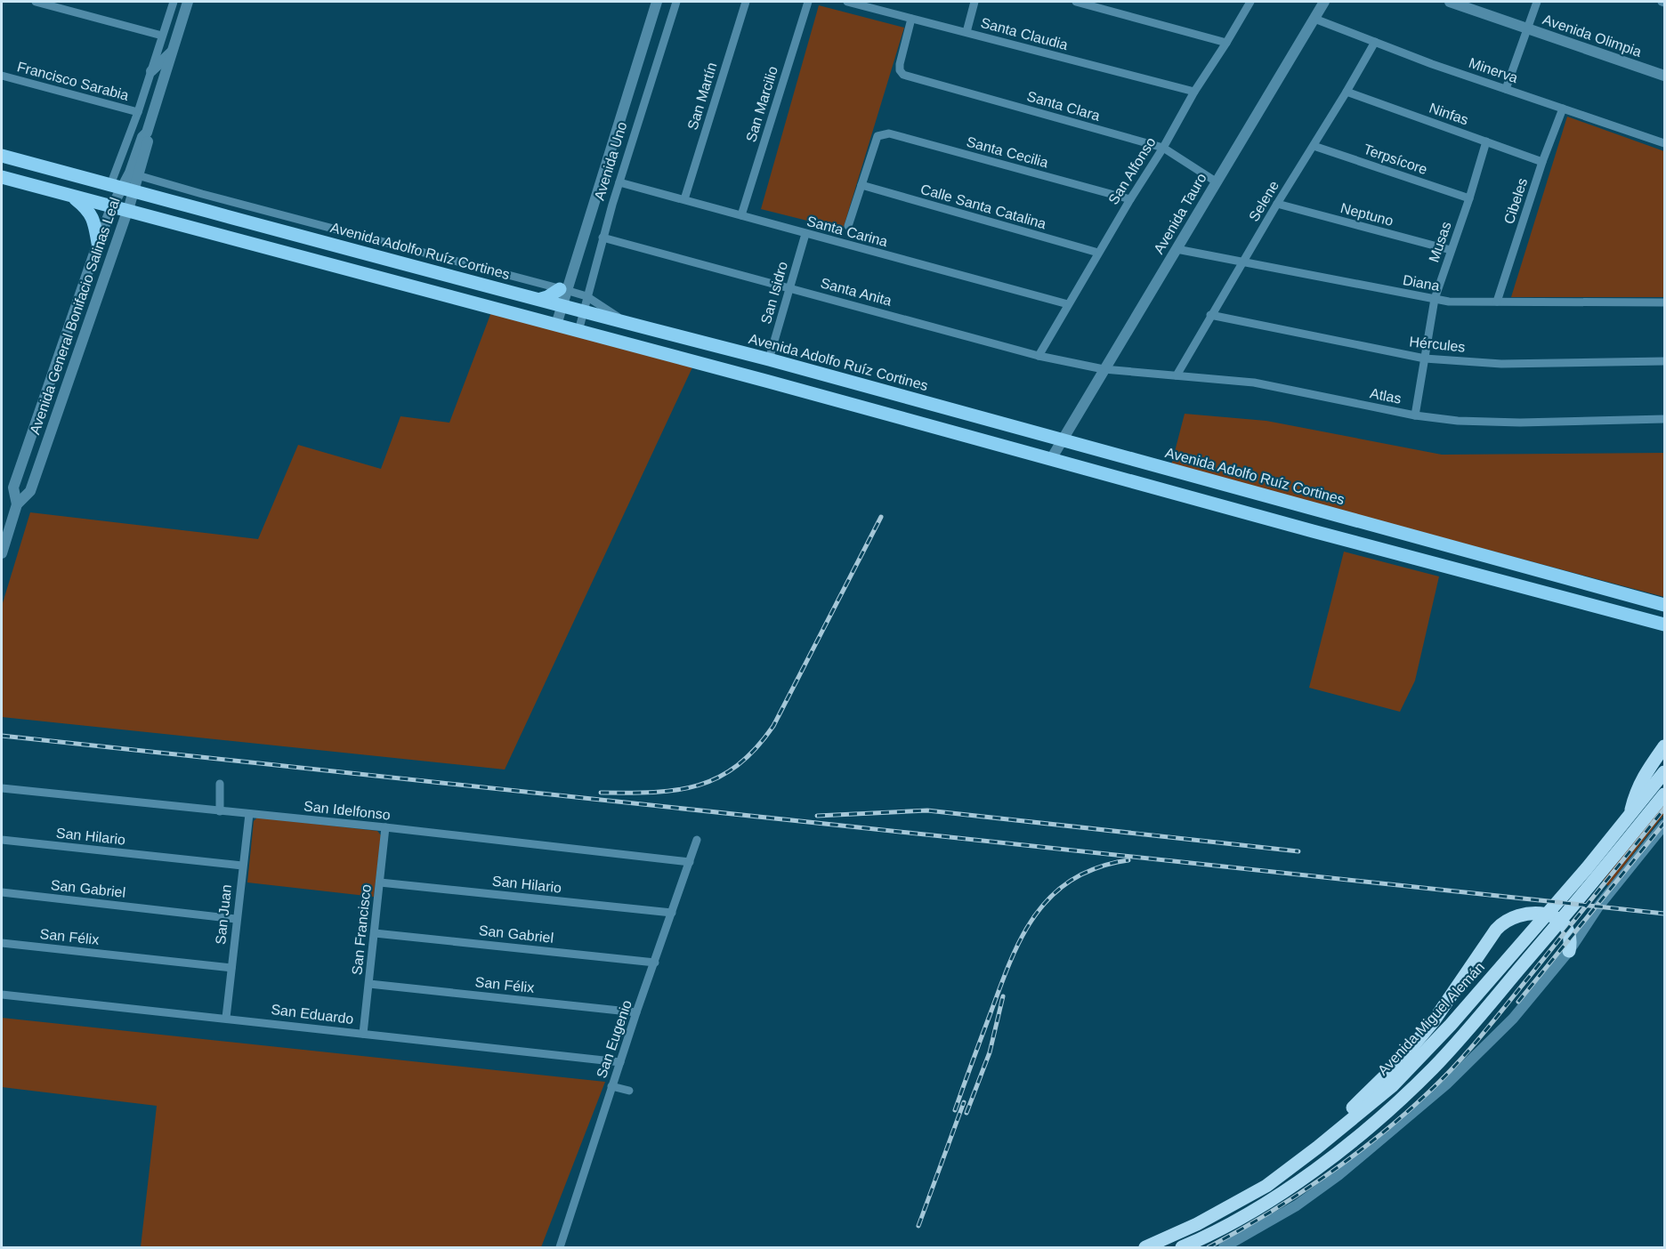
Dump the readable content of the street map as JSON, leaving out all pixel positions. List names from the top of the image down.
{
  "streets": {
    "highway": ["Avenida Miguel Alemán"],
    "main road": ["Avenida Adolfo Ruíz Cortines"],
    "street": [
      "Santa Claudia",
      "Avenida Olimpia",
      "Minerva",
      "Francisco Sarabia",
      "San Martín",
      "San Marcilio",
      "Santa Clara",
      "Ninfas",
      "Santa Cecilia",
      "Terpsícore",
      "Avenida Uno",
      "San Alfonso",
      "Selene",
      "Cibeles",
      "Calle Santa Catalina",
      "Avenida Tauro",
      "Neptuno",
      "Santa Carina",
      "Musas",
      "Diana",
      "Santa Anita",
      "San Isidro",
      "Avenida General Bonifacio Salinas Leal",
      "Hércules",
      "Atlas",
      "San Idelfonso",
      "San Hilario",
      "San Gabriel",
      "San Juan",
      "San Francisco",
      "San Félix",
      "San Eduardo",
      "San Eugenio"
    ]
  },
  "crossings": [
    ["Santa Claudia", "Santa Clara"],
    ["Santa Claudia", "San Alfonso"],
    ["Minerva", "Selene"],
    ["Minerva", "Cibeles"],
    ["Minerva", "Avenida Tauro"],
    ["San Martín", "Santa Carina"],
    ["San Marcilio", "Santa Carina"],
    ["Santa Clara", "San Alfonso"],
    ["Santa Clara", "Avenida Tauro"],
    ["Ninfas", "Selene"],
    ["Ninfas", "Cibeles"],
    ["Ninfas", "Musas"],
    ["Santa Cecilia", "San Alfonso"],
    ["Santa Cecilia", "Calle Santa Catalina"],
    ["Terpsícore", "Selene"],
    ["Terpsícore", "Musas"],
    ["Avenida Uno", "Santa Carina"],
    ["Avenida Uno", "Avenida Adolfo Ruíz Cortines"],
    ["Avenida Uno", "Santa Anita"],
    ["San Alfonso", "Calle Santa Catalina"],
    ["San Alfonso", "Santa Carina"],
    ["San Alfonso", "Santa Anita"],
    ["Selene", "Neptuno"],
    ["Selene", "Diana"],
    ["Selene", "Hércules"],
    ["Selene", "Atlas"],
    ["Cibeles", "Diana"],
    ["Avenida Tauro", "Avenida Adolfo Ruíz Cortines"],
    ["Avenida Tauro", "Diana"],
    ["Avenida Tauro", "Santa Anita"],
    ["Avenida Tauro", "Atlas"],
    ["Neptuno", "Musas"],
    ["Santa Carina", "San Isidro"],
    ["Musas", "Diana"],
    ["Musas", "Hércules"],
    ["Musas", "Atlas"],
    ["Avenida Adolfo Ruíz Cortines", "San Isidro"],
    ["Avenida Adolfo Ruíz Cortines", "Avenida General Bonifacio Salinas Leal"],
    ["Santa Anita", "San Isidro"],
    ["Santa Anita", "Atlas"],
    ["San Idelfonso", "San Juan"],
    ["San Idelfonso", "San Francisco"],
    ["San Idelfonso", "San Eugenio"],
    ["San Hilario", "San Juan"],
    ["San Hilario", "San Francisco"],
    ["San Hilario", "San Eugenio"],
    ["San Gabriel", "San Juan"],
    ["San Gabriel", "San Francisco"],
    ["San Gabriel", "San Eugenio"],
    ["San Juan", "San Félix"],
    ["San Juan", "San Eduardo"],
    ["San Francisco", "San Félix"],
    ["San Francisco", "San Eduardo"],
    ["San Félix", "San Eugenio"],
    ["San Eduardo", "San Eugenio"]
  ]
}
